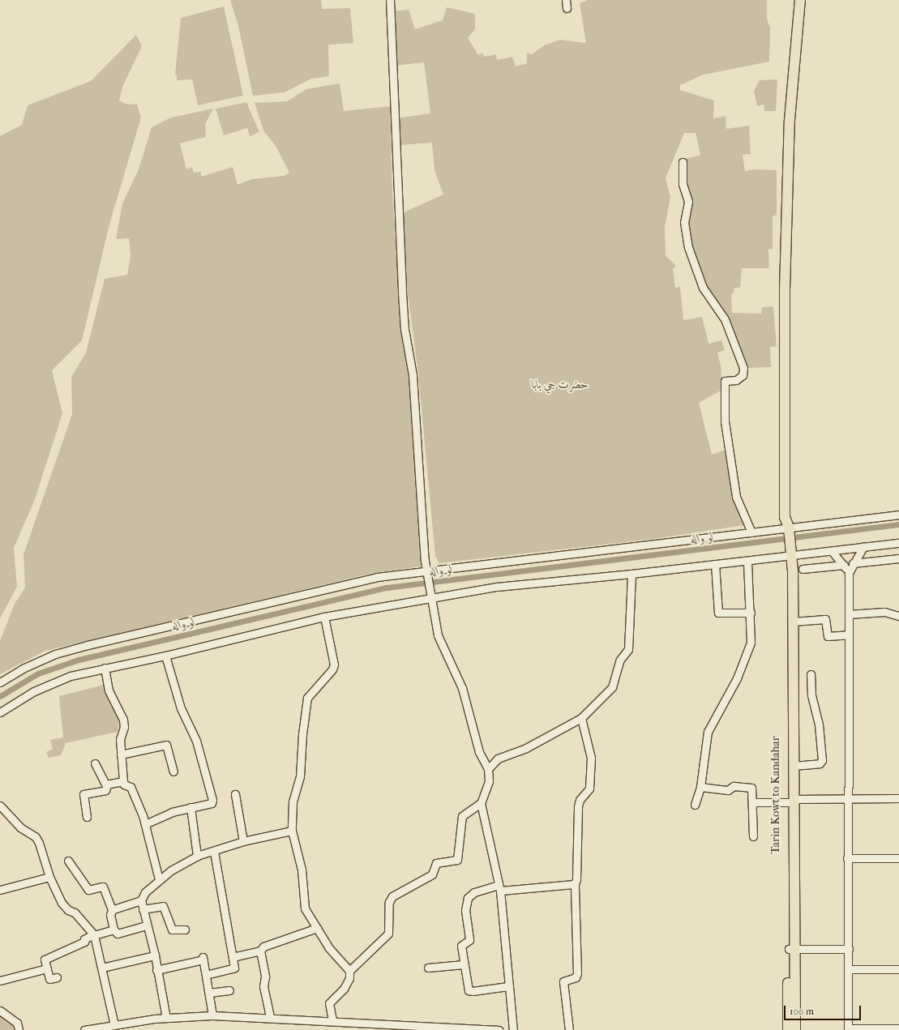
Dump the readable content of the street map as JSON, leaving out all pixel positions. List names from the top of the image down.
{
  "streets": {
    "main road": ["Tarin Kowt to Kandahar"]
  },
  "water": ["لو واله"],
  "parks": ["حضرت جي بابا"],
  "scale_bar": "100 m"
}
